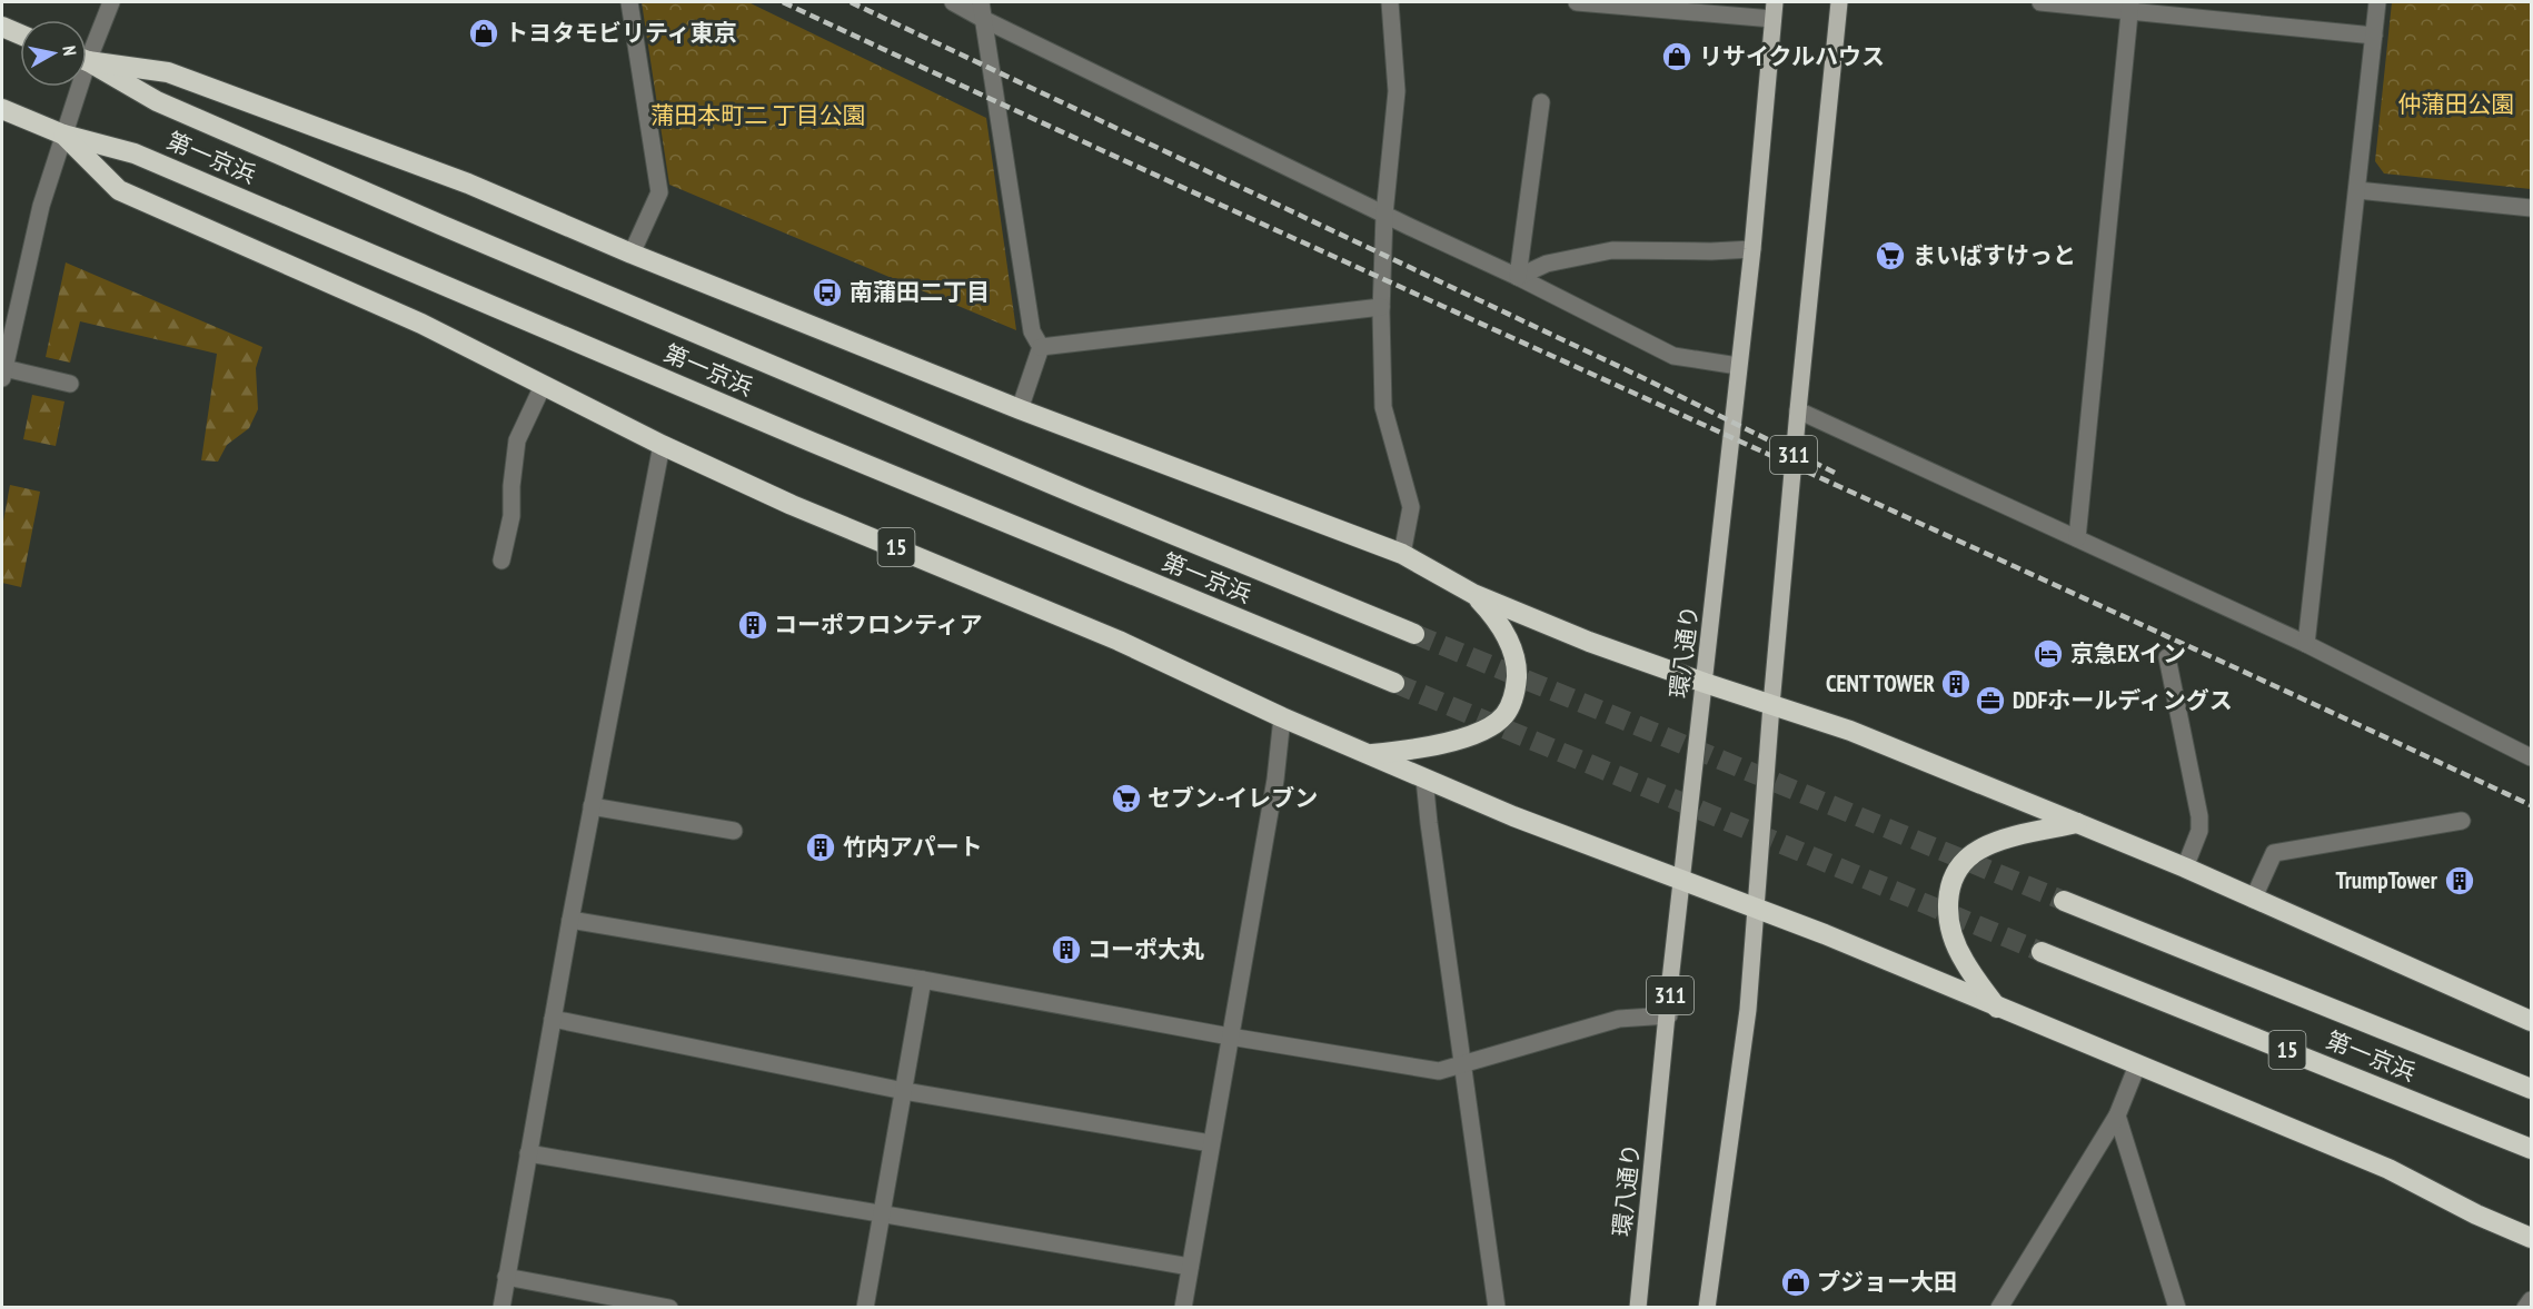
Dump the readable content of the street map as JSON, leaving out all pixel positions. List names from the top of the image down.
{
  "streets": {
    "highway": ["第一京浜", "15"],
    "main road": ["311", "環八通り"]
  },
  "crossings": [
    ["第一京浜", "15"],
    ["311", "15"],
    ["15", "環八通り"]
  ],
  "parks": ["仲蒲田公園", "蒲田本町二 丁目公園"],
  "places": {
    "shop": ["トヨタモビリティ東京", "リサイクルハウス", "プジョー大田"],
    "supermarket": ["まいばすけっと", "セブン-イレブン"],
    "bus stop": ["南蒲田二丁目"],
    "building": [
      "コーポフロンティア",
      "CENT TOWER",
      "竹内アパート",
      "TrumpTower",
      "コーポ大丸"
    ],
    "hotel": ["京急EXイン"],
    "office": ["DDFホールディングス"]
  },
  "north": "right"
}
